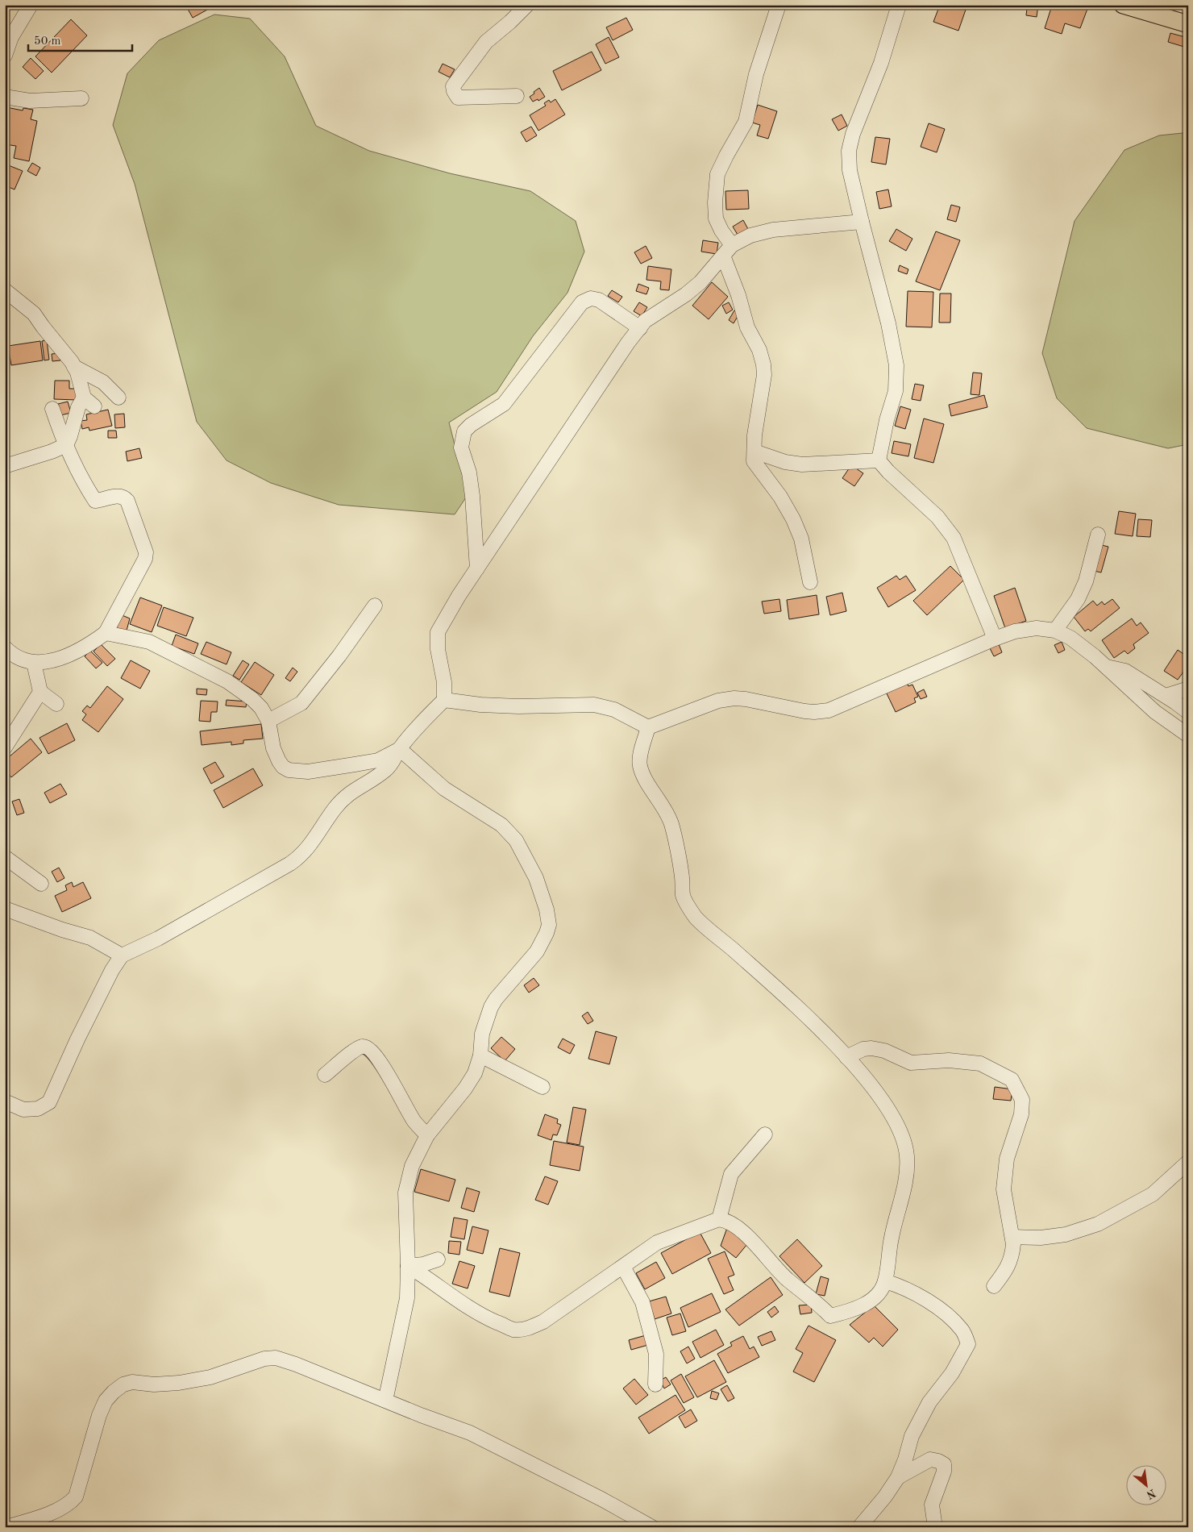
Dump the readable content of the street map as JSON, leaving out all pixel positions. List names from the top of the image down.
{
  "scale_bar": "50 m",
  "north": "bottom right"
}
